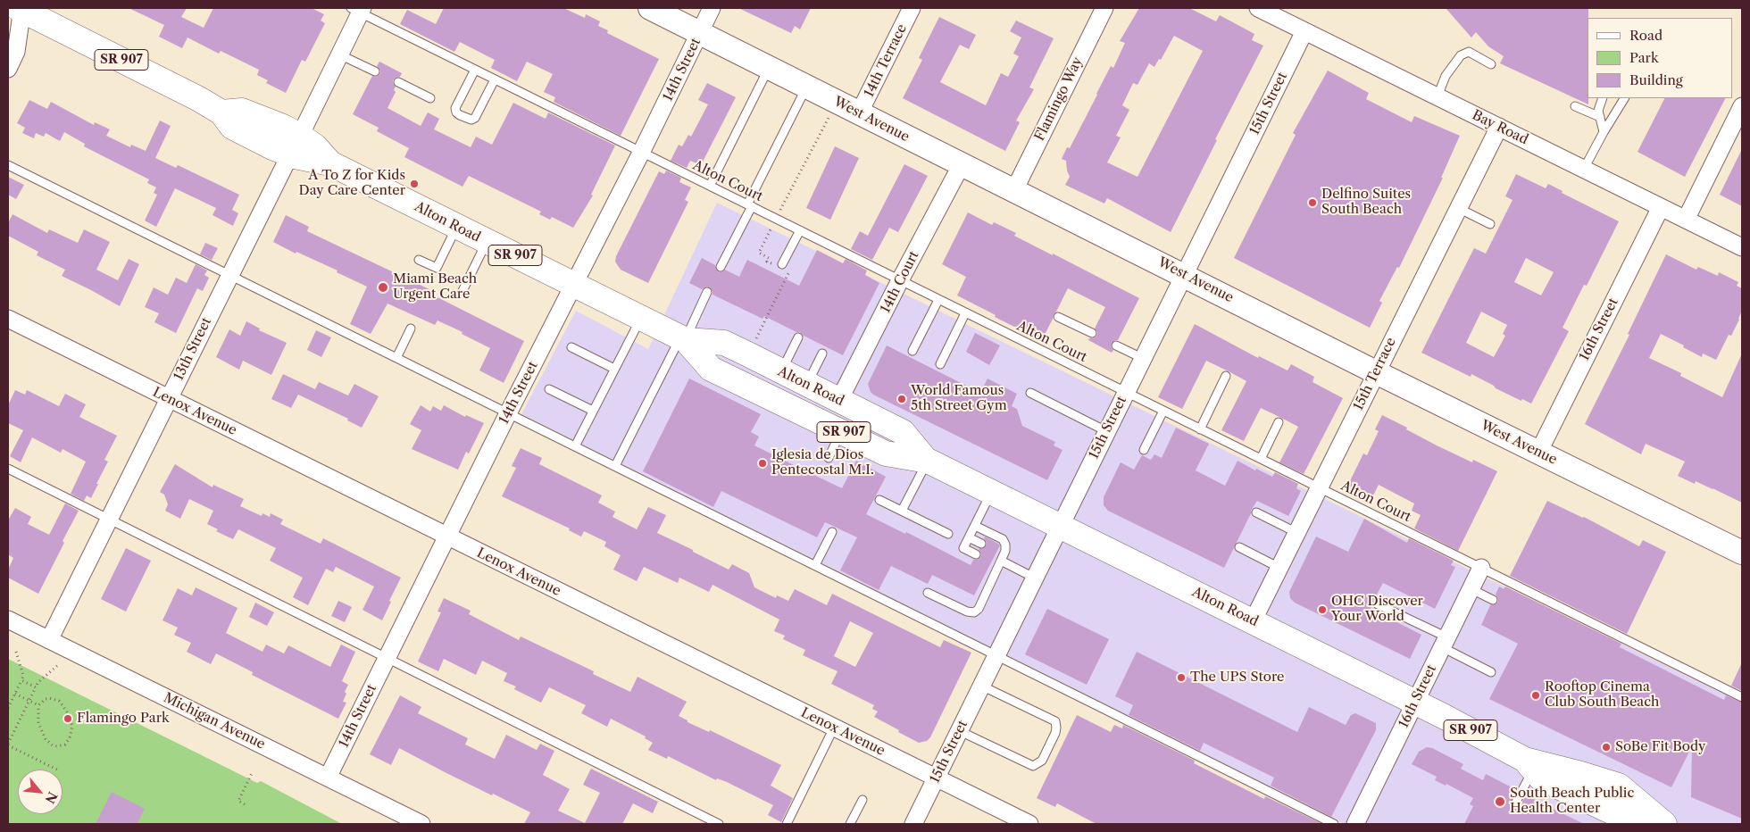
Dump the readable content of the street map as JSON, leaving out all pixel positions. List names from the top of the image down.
{
  "streets": {
    "highway": ["SR 907", "Alton Road"],
    "street": [
      "14th Terrace",
      "14th Street",
      "Flamingo Way",
      "15th Street",
      "West Avenue",
      "Bay Road",
      "14th Court",
      "16th Street",
      "13th Street",
      "15th Terrace",
      "Lenox Avenue",
      "Michigan Avenue"
    ],
    "lane": ["Alton Court"]
  },
  "crossings": [
    ["14th Terrace", "West Avenue"],
    ["14th Street", "West Avenue"],
    ["14th Street", "Alton Court"],
    ["14th Street", "Alton Road"],
    ["14th Street", "Lenox Avenue"],
    ["14th Street", "Michigan Avenue"],
    ["Flamingo Way", "West Avenue"],
    ["15th Street", "West Avenue"],
    ["15th Street", "Bay Road"],
    ["15th Street", "Alton Court"],
    ["15th Street", "Alton Road"],
    ["15th Street", "Lenox Avenue"],
    ["West Avenue", "14th Court"],
    ["West Avenue", "16th Street"],
    ["West Avenue", "15th Terrace"],
    ["Bay Road", "16th Street"],
    ["Bay Road", "15th Terrace"],
    ["Alton Court", "14th Court"],
    ["Alton Court", "16th Street"],
    ["Alton Court", "13th Street"],
    ["Alton Court", "15th Terrace"],
    ["Alton Road", "14th Court"],
    ["Alton Road", "16th Street"],
    ["Alton Road", "13th Street"],
    ["Alton Road", "15th Terrace"],
    ["13th Street", "Lenox Avenue"],
    ["13th Street", "Michigan Avenue"]
  ],
  "places": [
    "A To Z for Kids Day Care Center",
    "Delfino Suites South Beach",
    "Miami Beach Urgent Care",
    "World Famous 5th Street Gym",
    "Iglesia de Dios Pentecostal M.I.",
    "OHC Discover Your World",
    "The UPS Store",
    "Rooftop Cinema Club South Beach",
    "Flamingo Park",
    "SoBe Fit Body",
    "South Beach Public Health Center"
  ],
  "legend": ["Road", "Park", "Building"],
  "north": "bottom right"
}
